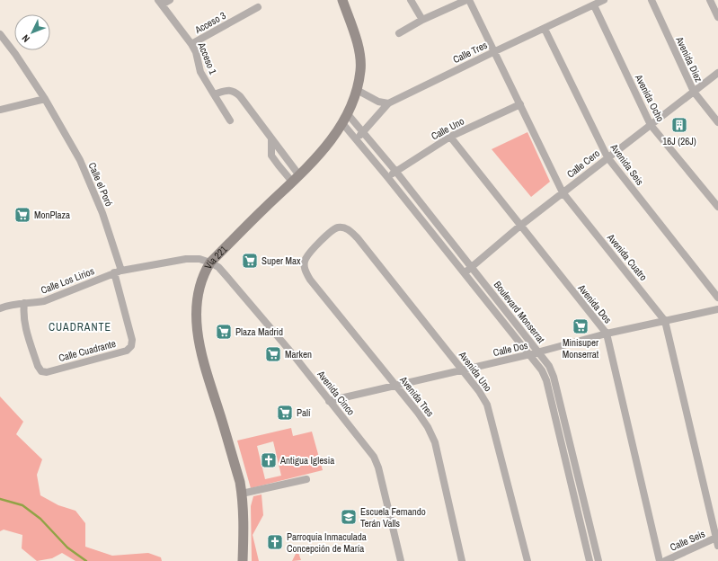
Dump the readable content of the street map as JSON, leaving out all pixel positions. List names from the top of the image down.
{
  "streets": {
    "main road": ["Vía 221"],
    "street": [
      "Acceso 3",
      "Calle Tres",
      "Acceso 1",
      "Avenida Diez",
      "Avenida Ocho",
      "Calle Uno",
      "Calle Cero",
      "Avenida Seis",
      "Calle el Poró",
      "Avenida Cuatro",
      "Calle Los Lirios",
      "Avenida Dos",
      "Boulevard Monserrat",
      "Calle Dos",
      "Calle Cuadrante",
      "Avenida Uno",
      "Avenida Cinco",
      "Avenida Tres",
      "Calle Seis"
    ]
  },
  "crossings": [
    ["Acceso 3", "Acceso 1"],
    ["Calle Tres", "Avenida Ocho"],
    ["Calle Tres", "Avenida Seis"],
    ["Calle Tres", "Avenida Cuatro"],
    ["Calle Tres", "Boulevard Monserrat"],
    ["Avenida Diez", "Calle Cero"],
    ["Avenida Ocho", "Calle Cero"],
    ["Calle Uno", "Avenida Cuatro"],
    ["Calle Uno", "Avenida Dos"],
    ["Calle Uno", "Boulevard Monserrat"],
    ["Calle Cero", "Avenida Seis"],
    ["Calle Cero", "Avenida Cuatro"],
    ["Calle Cero", "Avenida Dos"],
    ["Calle Cero", "Boulevard Monserrat"],
    ["Calle el Poró", "Calle Los Lirios"],
    ["Calle el Poró", "Calle Cuadrante"],
    ["Avenida Cuatro", "Calle Dos"],
    ["Avenida Cuatro", "Calle Seis"],
    ["Vía 221", "Boulevard Monserrat"],
    ["Vía 221", "Avenida Cinco"],
    ["Calle Los Lirios", "Calle Cuadrante"],
    ["Avenida Dos", "Calle Dos"],
    ["Boulevard Monserrat", "Calle Dos"],
    ["Calle Dos", "Avenida Uno"],
    ["Calle Dos", "Avenida Cinco"],
    ["Calle Dos", "Avenida Tres"],
    ["Avenida Uno", "Avenida Tres"]
  ],
  "districts": ["CUADRANTE"],
  "places": {
    "building": ["16J (26J)"],
    "supermarket": [
      "MonPlaza",
      "Super Max",
      "Minisuper Monserrat",
      "Plaza Madrid",
      "Marken",
      "Palí"
    ],
    "church": ["Antigua Iglesia", "Parroquia Inmaculada Concepción de María"],
    "school or university": ["Escuela Fernando Terán Valls"]
  },
  "north": "bottom left"
}
